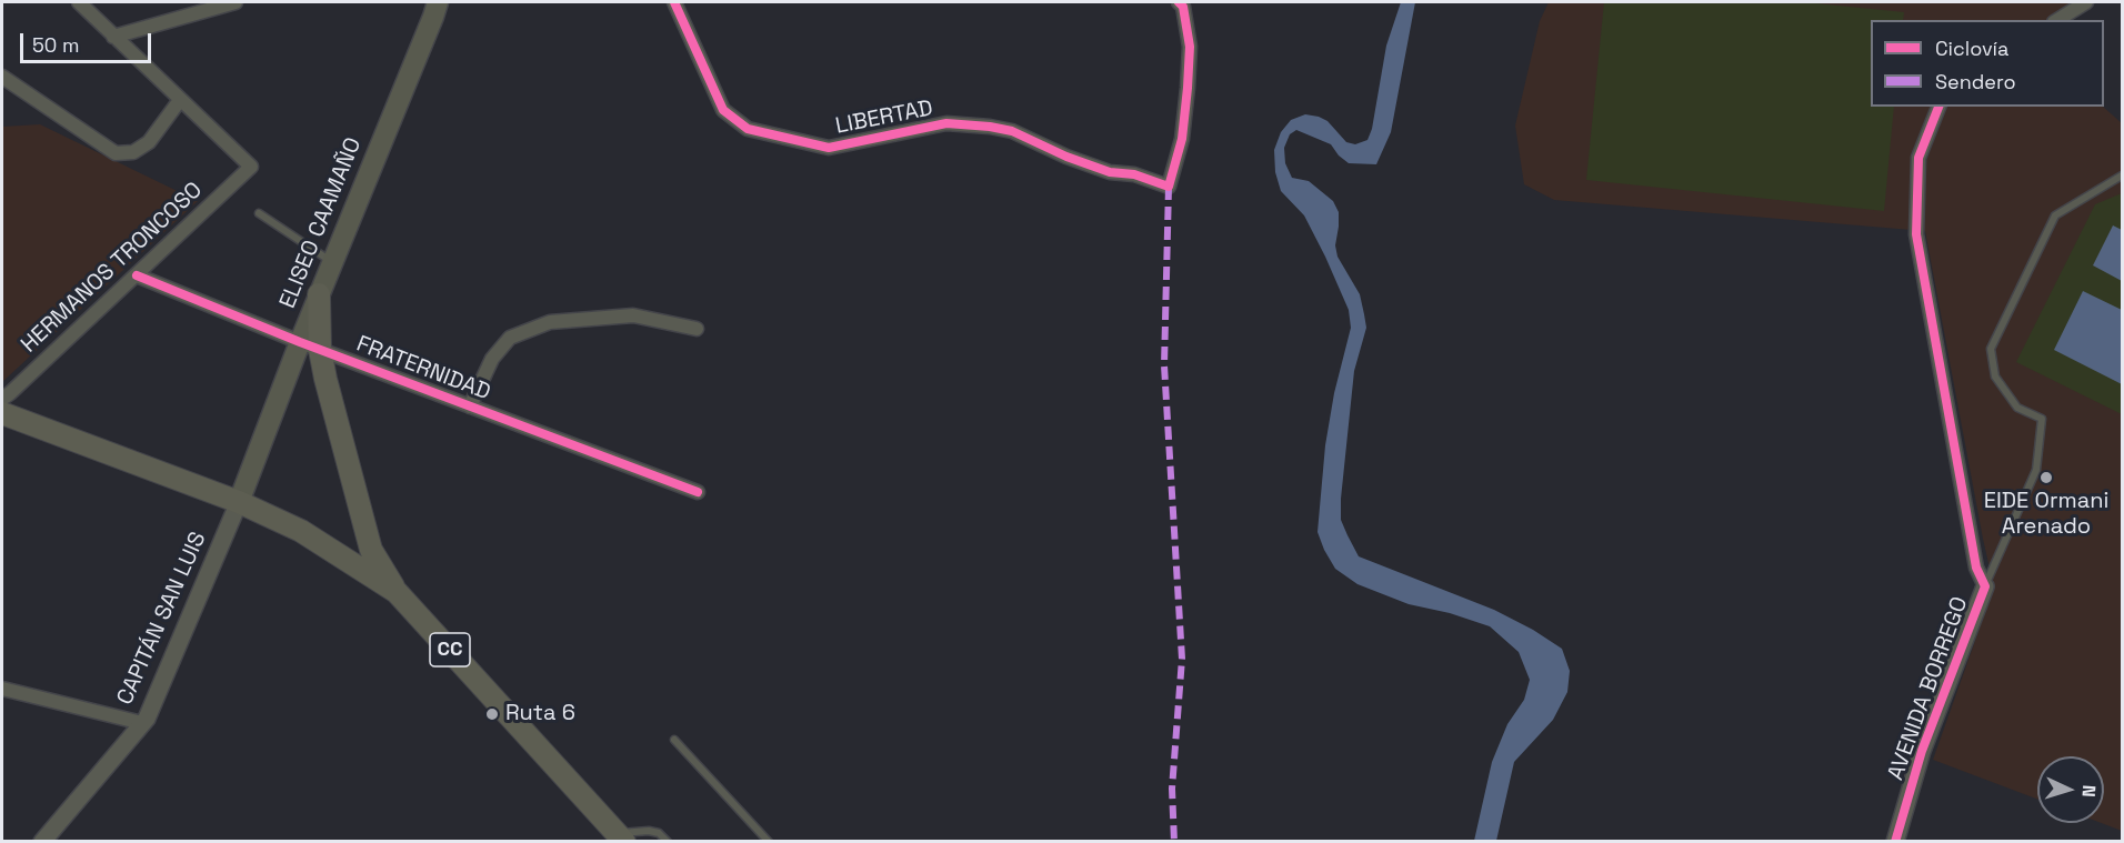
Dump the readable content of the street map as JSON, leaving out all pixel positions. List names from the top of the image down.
{
  "streets": {
    "main road": ["ELISEO CAAMAÑO", "CC"],
    "street": [
      "LIBERTAD",
      "HERMANOS TRONCOSO",
      "FRATERNIDAD",
      "CAPITÁN SAN LUIS",
      "AVENIDA BORREGO"
    ]
  },
  "crossings": [
    ["ELISEO CAAMAÑO", "FRATERNIDAD"],
    ["ELISEO CAAMAÑO", "CAPITÁN SAN LUIS"],
    ["ELISEO CAAMAÑO", "CC"],
    ["HERMANOS TRONCOSO", "FRATERNIDAD"],
    ["CAPITÁN SAN LUIS", "CC"]
  ],
  "places": ["EIDE Ormani Arenado", "Ruta 6"],
  "legend": ["Ciclovía", "Sendero"],
  "scale_bar": "50 m",
  "north": "right"
}
